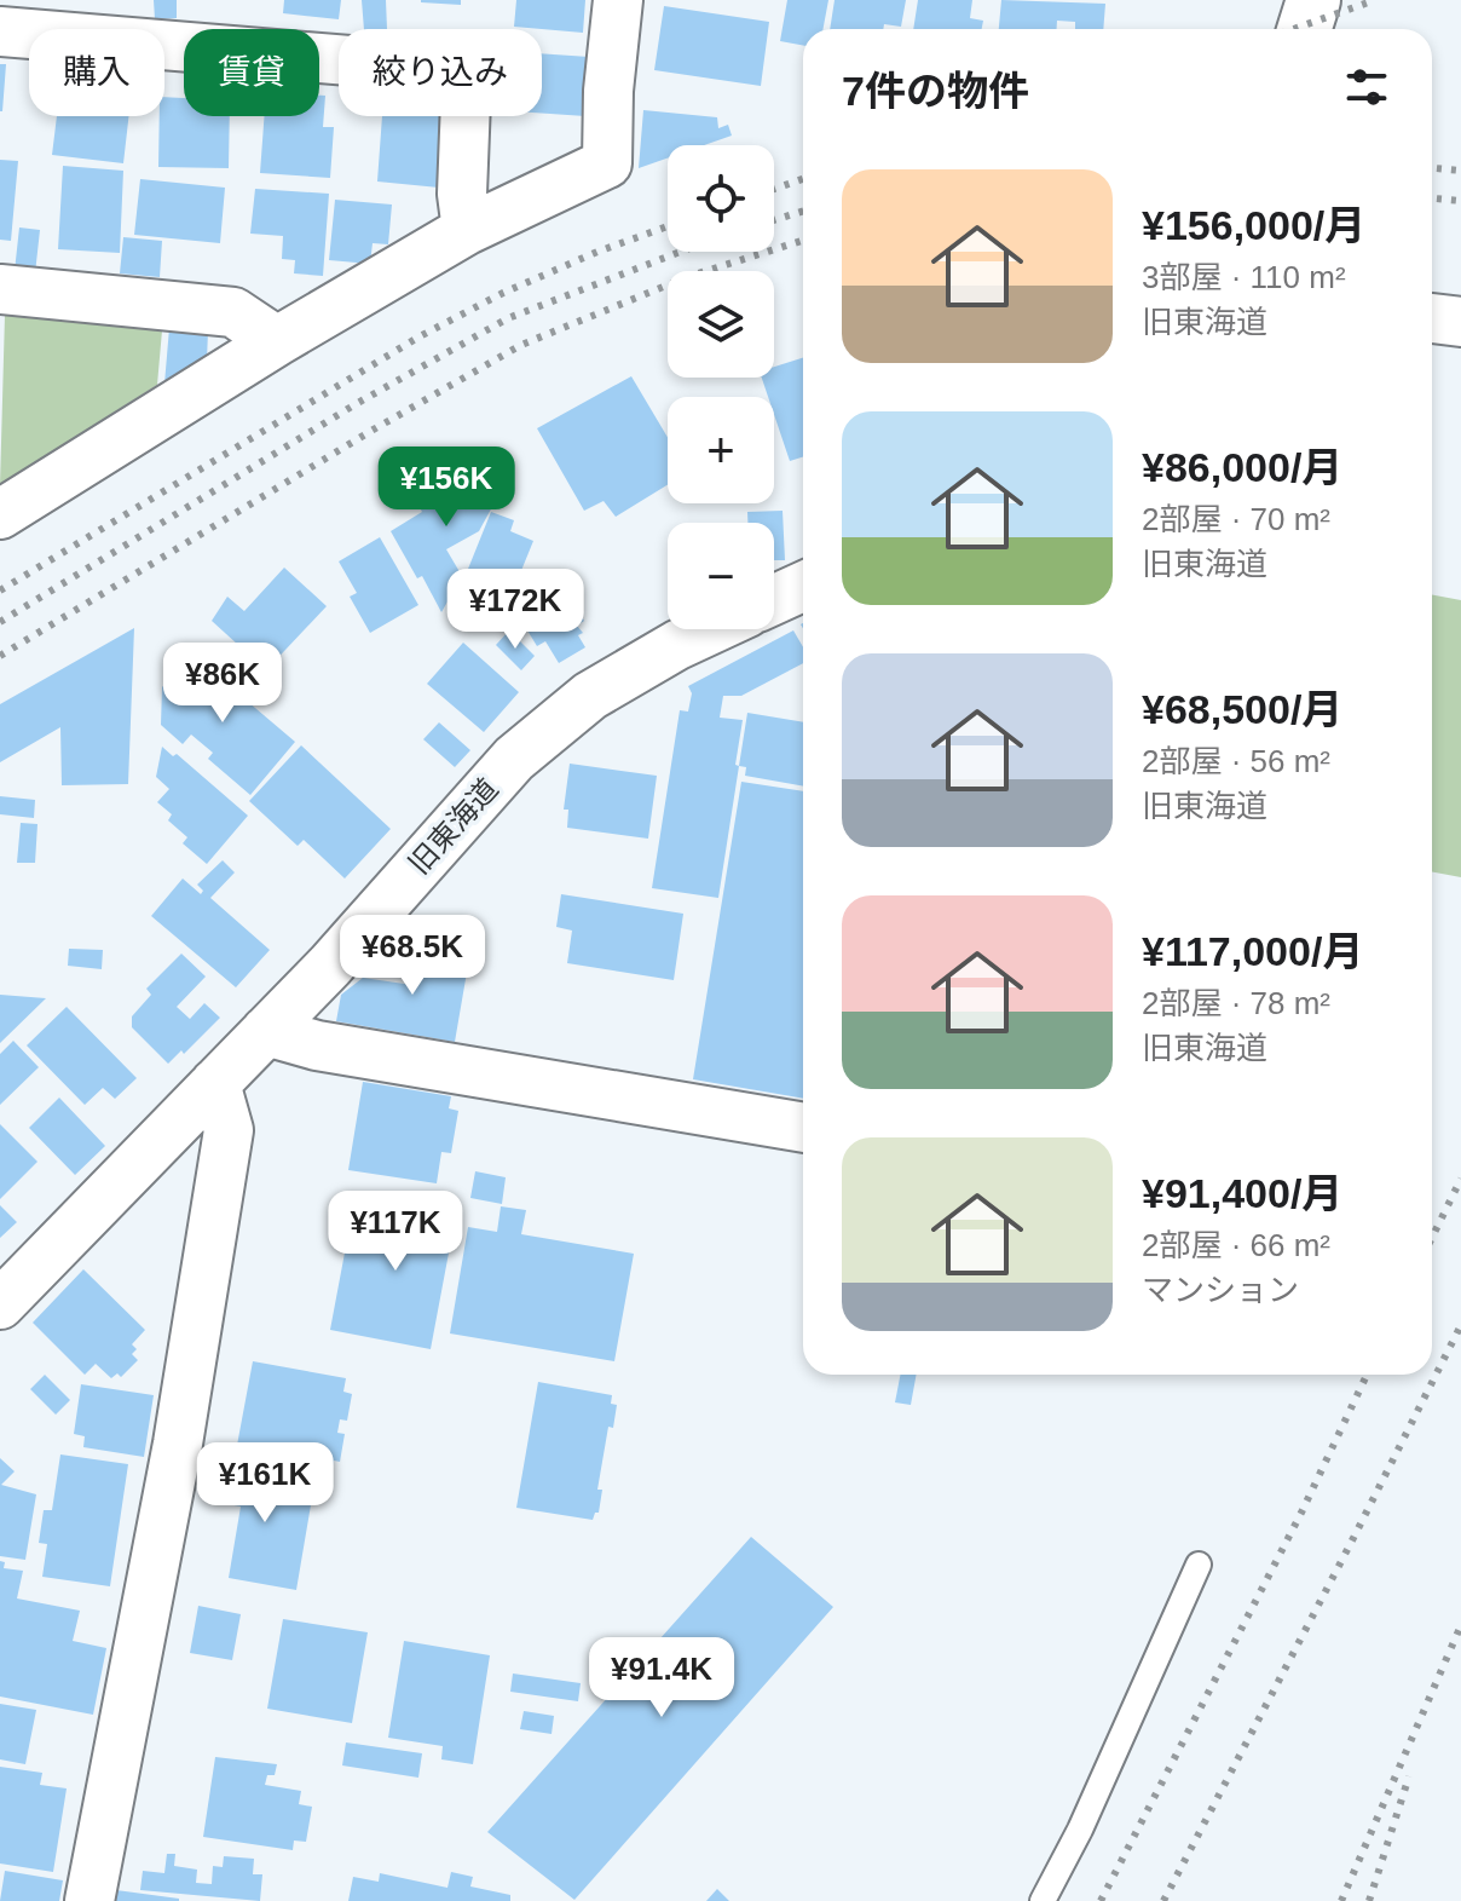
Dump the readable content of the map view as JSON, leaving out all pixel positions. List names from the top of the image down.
{
  "streets": {
    "street": ["旧東海道"]
  },
  "page": {
    "chip": ["購入", "賃貸", "絞り込み"],
    "heading": "7件の物件",
    "map_buttons": ["+", "−"],
    "list": [
      {
        "name": "¥156,000/月",
        "note": "3部屋 · 110 m² · 旧東海道"
      },
      {
        "name": "¥86,000/月",
        "note": "2部屋 · 70 m² · 旧東海道"
      },
      {
        "name": "¥68,500/月",
        "note": "2部屋 · 56 m² · 旧東海道"
      },
      {
        "name": "¥117,000/月",
        "note": "2部屋 · 78 m² · 旧東海道"
      },
      {
        "name": "¥91,400/月",
        "note": "2部屋 · 66 m² · マンション"
      }
    ],
    "price": [
      "¥156K",
      "¥172K",
      "¥86K",
      "¥68.5K",
      "¥117K",
      "¥161K",
      "¥91.4K"
    ]
  }
}
